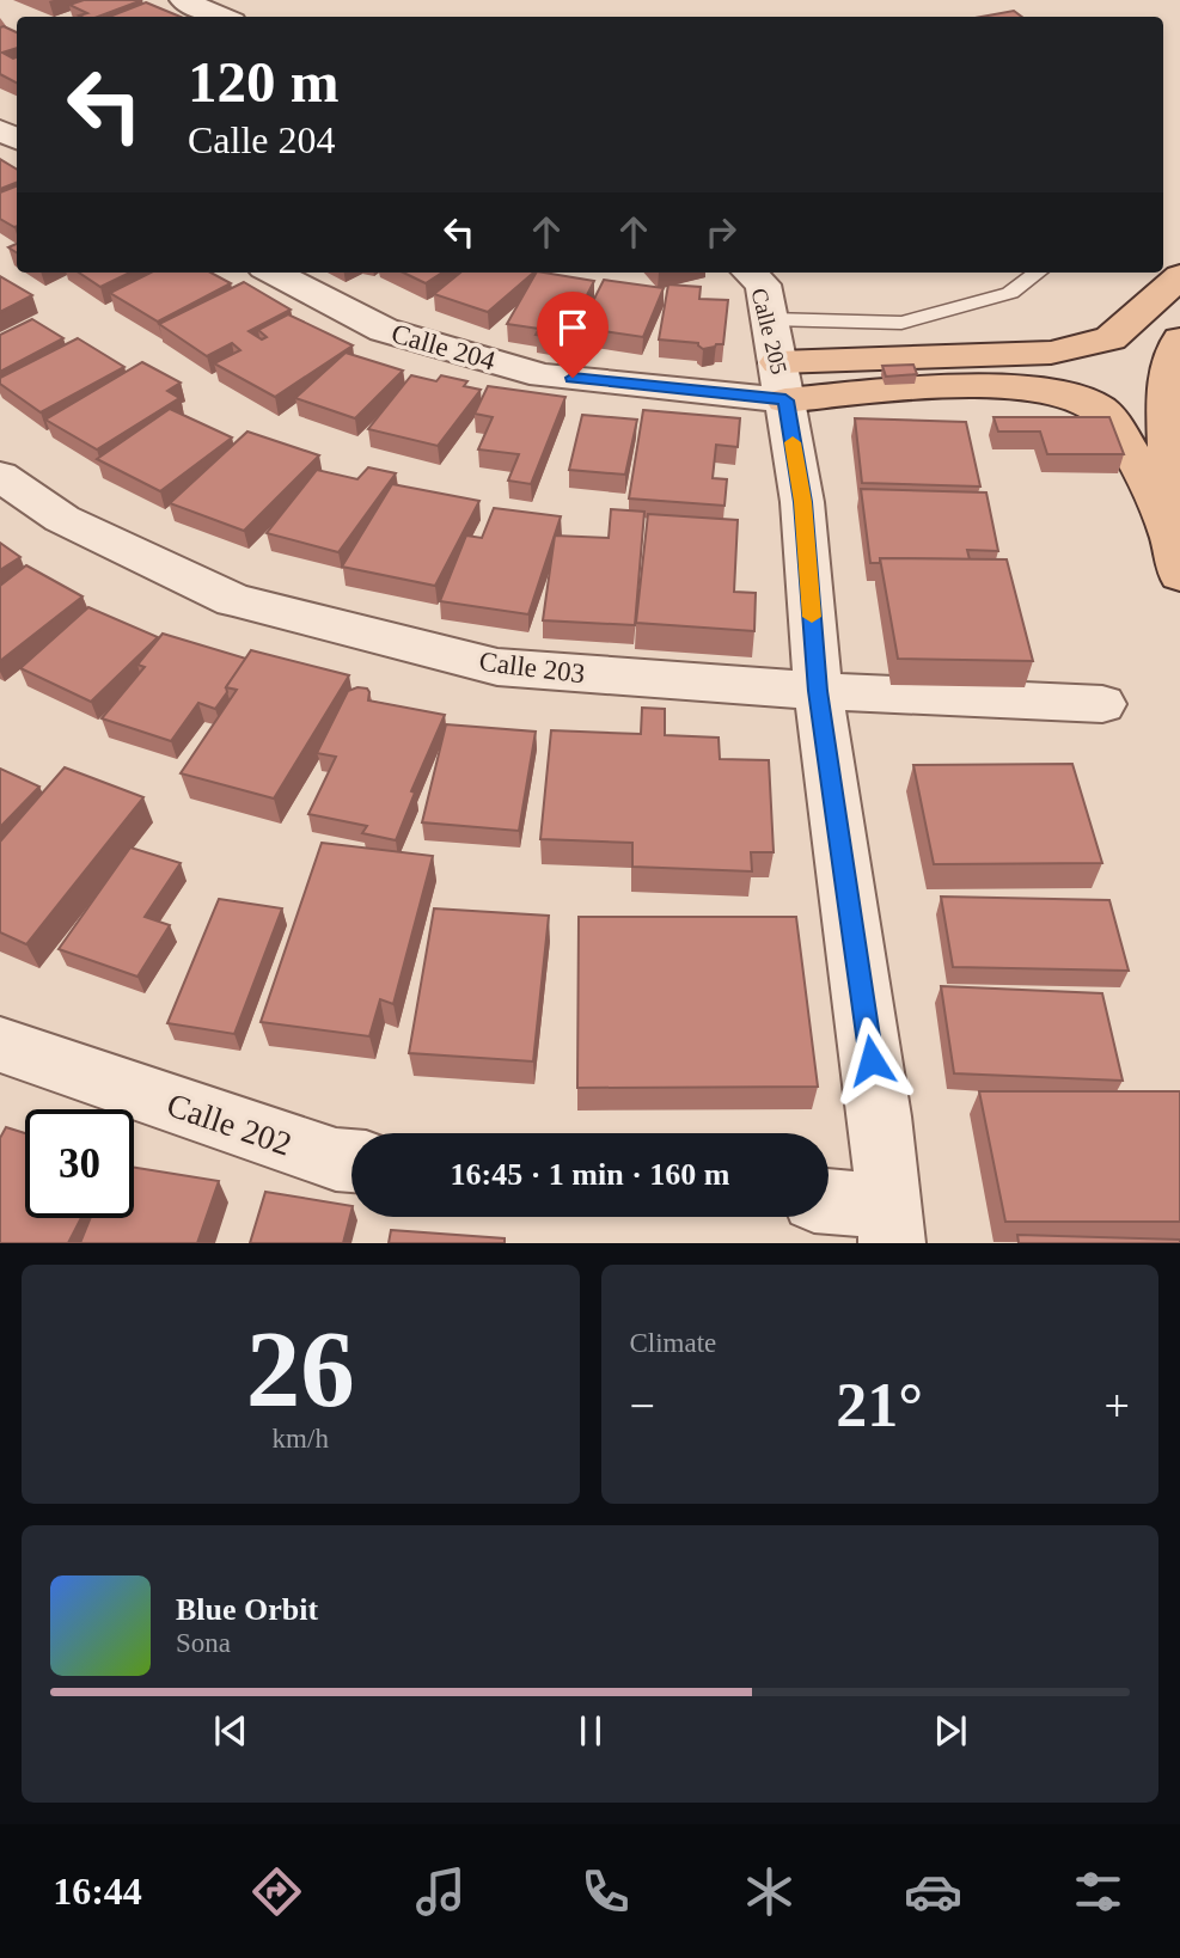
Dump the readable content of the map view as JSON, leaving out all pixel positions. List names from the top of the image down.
{
  "streets": {
    "street": [
      "Calle 205",
      "Calle 204",
      "Calle 203",
      "Calle 202"
    ]
  },
  "crossings": [
    ["Calle 205", "Calle 204"],
    ["Calle 205", "Calle 203"]
  ],
  "page": {
    "turn": ["120 m", "Calle 204"],
    "limit": "30",
    "trip": "16:45 · 1 min · 160 m",
    "tile": [
      ["26", "km/h"],
      "Climate"
    ],
    "heat": ["−", "21°", "+"],
    "song": ["Blue Orbit", "Sona"],
    "tabs": "16:44"
  }
}
